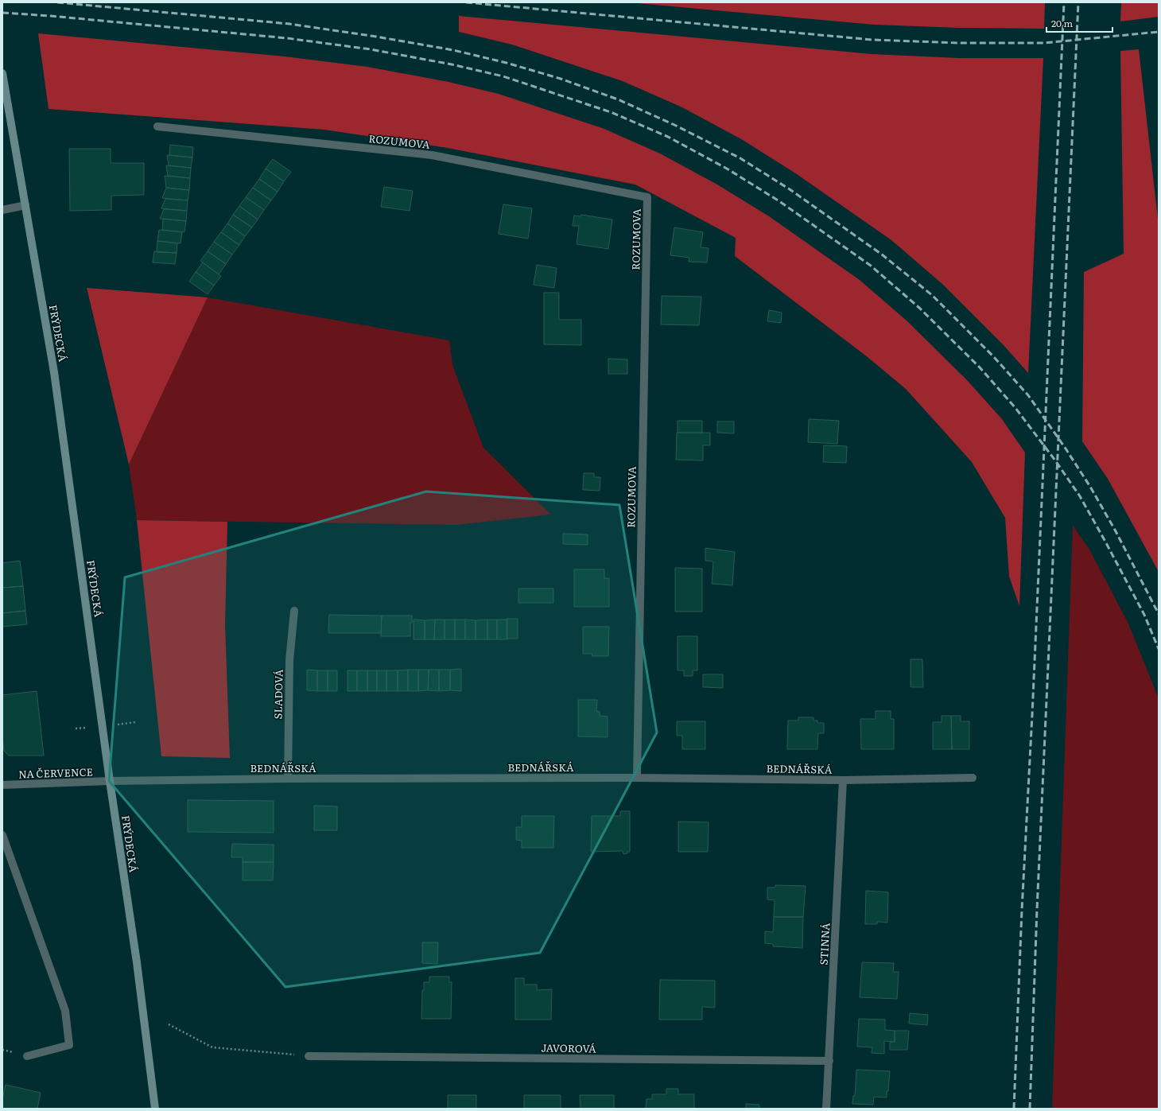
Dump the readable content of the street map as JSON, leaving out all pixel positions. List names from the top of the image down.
{
  "streets": {
    "main road": ["FRÝDECKÁ"],
    "street": [
      "ROZUMOVA",
      "SLADOVÁ",
      "BEDNÁŘSKÁ",
      "NA ČERVENCE",
      "STINNÁ",
      "JAVOROVÁ"
    ]
  },
  "crossings": [
    ["ROZUMOVA", "BEDNÁŘSKÁ"],
    ["FRÝDECKÁ", "BEDNÁŘSKÁ"],
    ["FRÝDECKÁ", "NA ČERVENCE"],
    ["SLADOVÁ", "BEDNÁŘSKÁ"],
    ["BEDNÁŘSKÁ", "NA ČERVENCE"],
    ["BEDNÁŘSKÁ", "STINNÁ"],
    ["STINNÁ", "JAVOROVÁ"]
  ],
  "scale_bar": "20 m"
}
